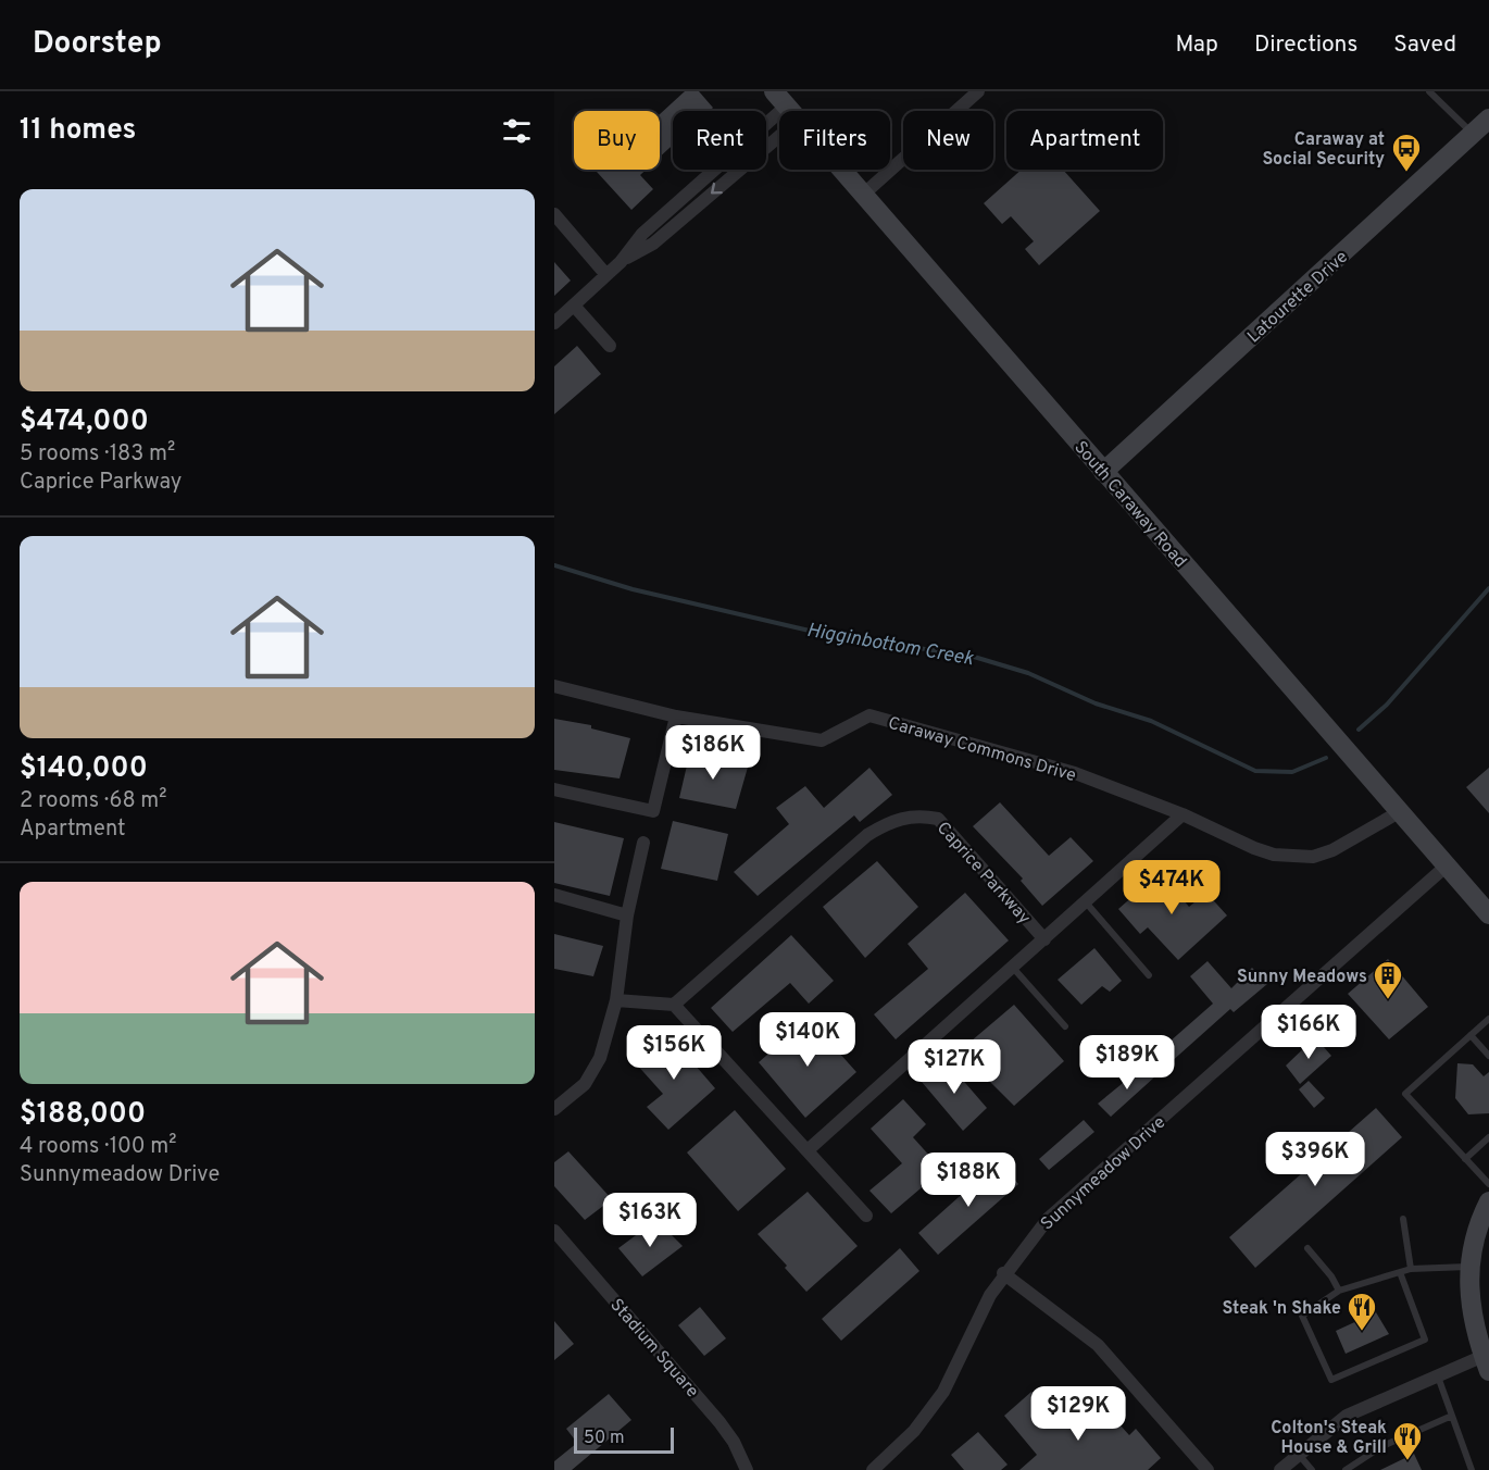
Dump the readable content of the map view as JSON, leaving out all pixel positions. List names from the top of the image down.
{
  "streets": {
    "street": [
      "Latourette Drive",
      "South Caraway Road",
      "Caraway Commons Drive",
      "Caprice Parkway",
      "Sunnymeadow Drive",
      "Stadium Square"
    ]
  },
  "crossings": [
    ["Latourette Drive", "South Caraway Road"],
    ["South Caraway Road", "Sunnymeadow Drive"],
    ["Caraway Commons Drive", "Caprice Parkway"]
  ],
  "water": ["Higginbottom Creek"],
  "places": {
    "bus stop": ["Caraway at Social Security"],
    "building": ["Sunny Meadows"],
    "restaurant": ["Steak 'n Shake", "Colton's Steak House & Grill"]
  },
  "scale_bar": "50 m",
  "page": {
    "header": "Doorstep",
    "nav": ["Map", "Directions", "Saved"],
    "heading": "11 homes",
    "chip": [
      "Buy",
      "Rent",
      "Filters",
      "New",
      "Apartment"
    ],
    "list": [
      {
        "name": "$474,000",
        "note": "5 rooms · 183 m² · Caprice Parkway"
      },
      {
        "name": "$140,000",
        "note": "2 rooms · 68 m² · Apartment"
      },
      {
        "name": "$188,000",
        "note": "4 rooms · 100 m² · Sunnymeadow Drive"
      }
    ],
    "price": [
      "$186K",
      "$474K",
      "$166K",
      "$140K",
      "$156K",
      "$189K",
      "$127K",
      "$396K",
      "$188K",
      "$163K",
      "$129K"
    ],
    "scale": "50 m"
  }
}
